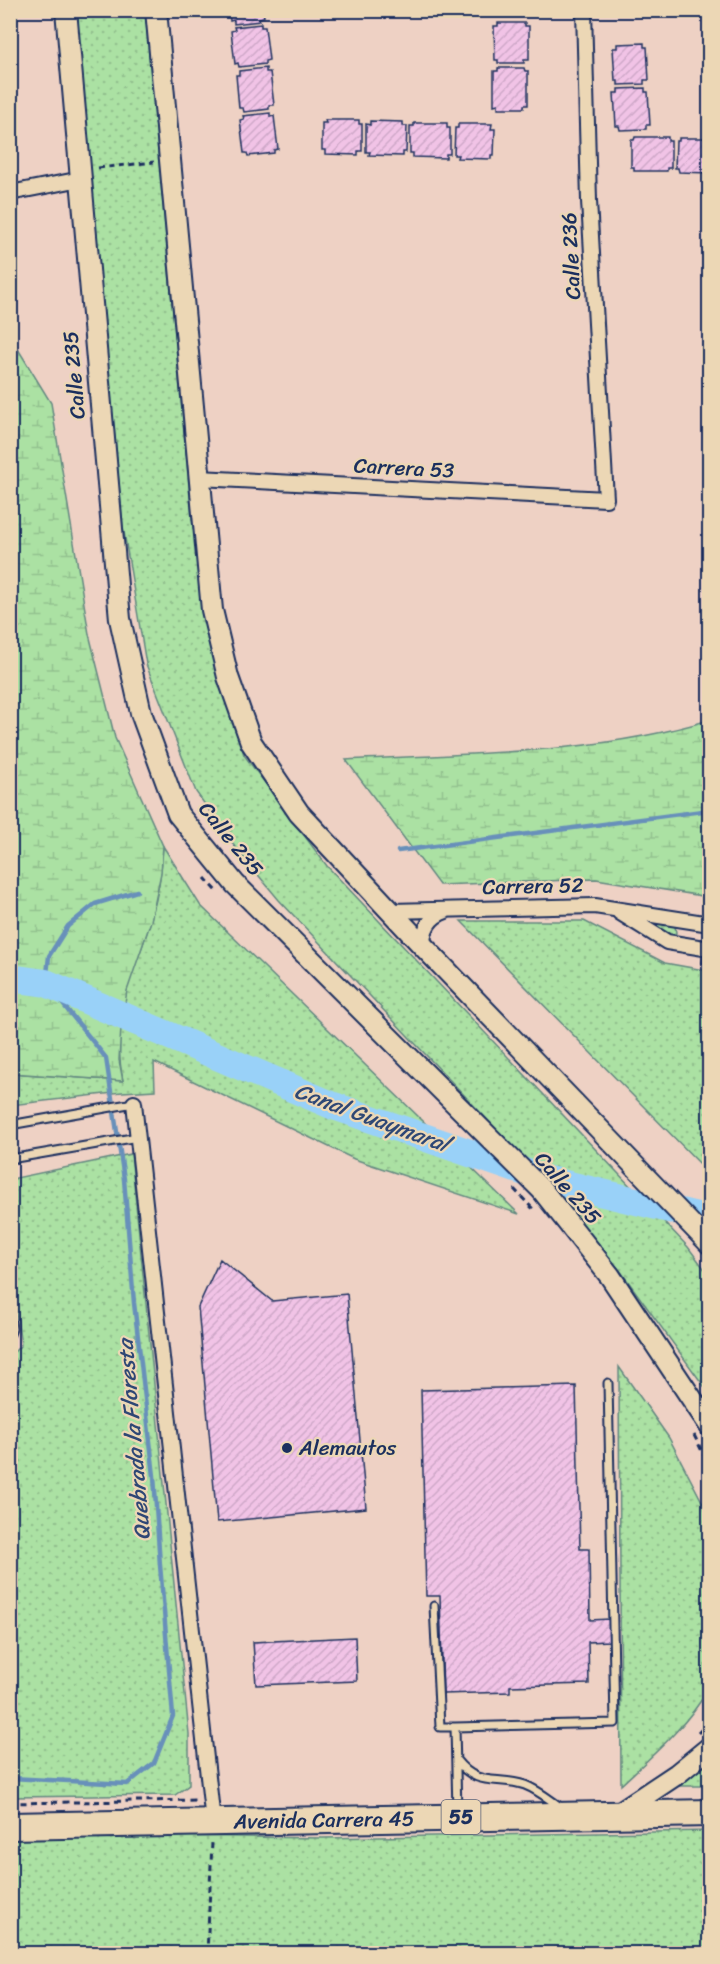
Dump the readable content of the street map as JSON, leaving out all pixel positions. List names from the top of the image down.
{
  "streets": {
    "highway": ["55", "Avenida Carrera 45"],
    "main road": ["Calle 235"],
    "street": ["Calle 236", "Carrera 53", "Carrera 52"]
  },
  "crossings": [
    ["Calle 236", "Carrera 53"]
  ],
  "water": ["Canal Guaymaral", "Quebrada la Floresta"],
  "places": ["Alemautos"]
}
